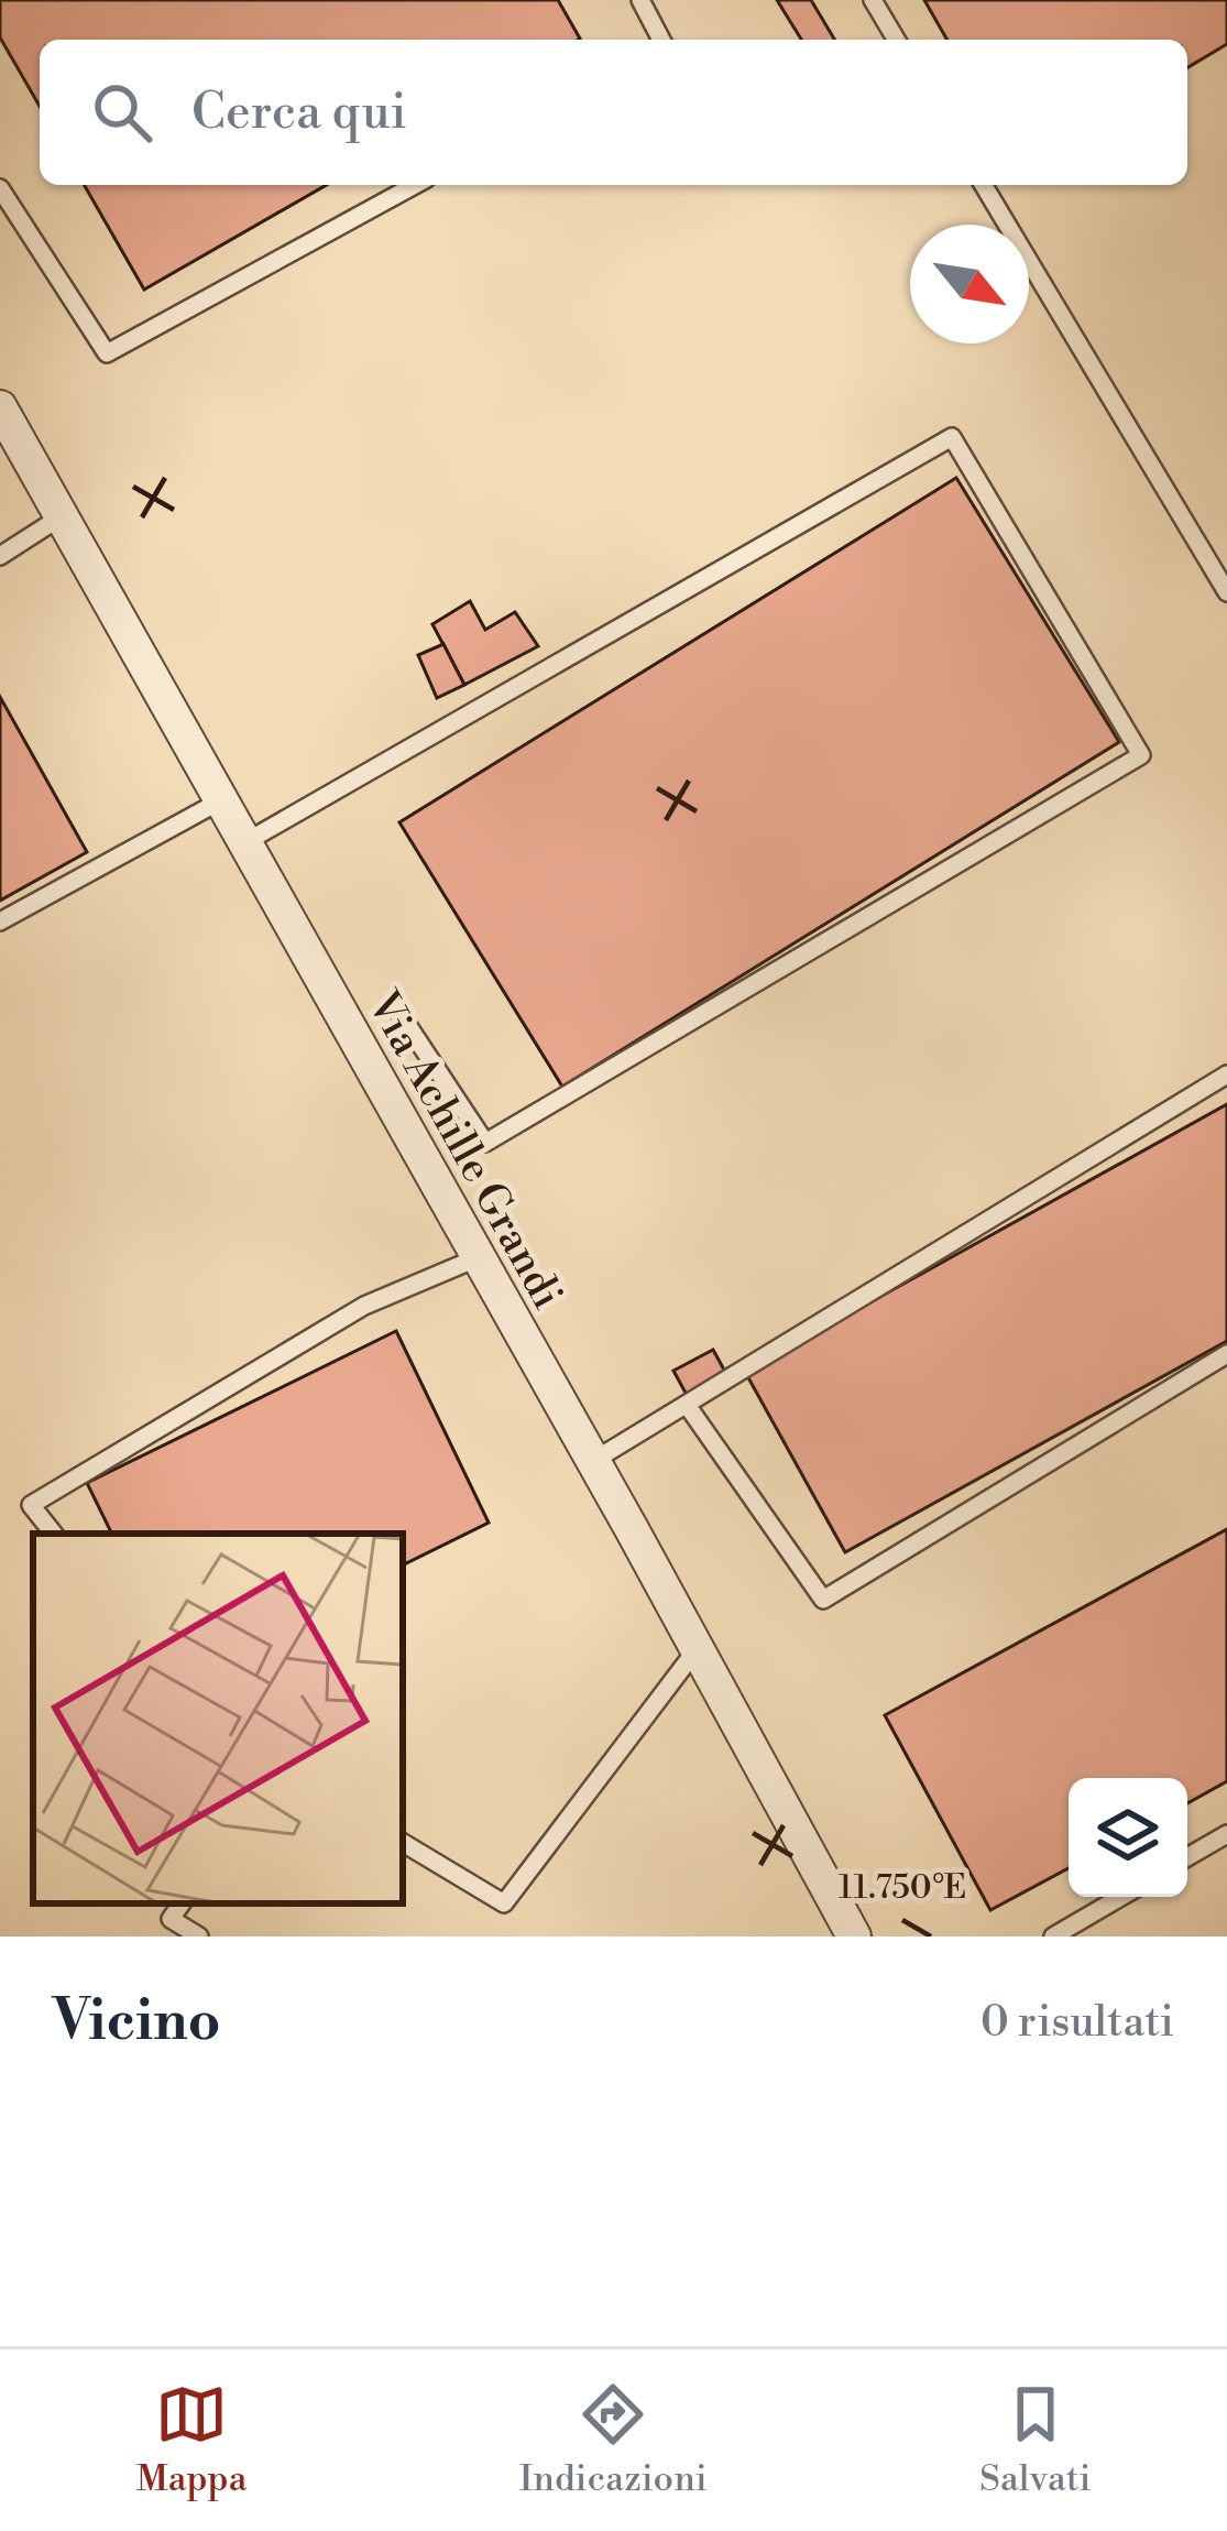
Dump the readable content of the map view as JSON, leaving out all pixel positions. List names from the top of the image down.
{
  "streets": {
    "street": ["Via Achille Grandi"]
  },
  "north": "bottom right",
  "page": {
    "search": "Cerca qui",
    "heading": ["Vicino", "0 risultati"],
    "nav": ["Mappa", "Indicazioni", "Salvati"]
  },
  "coordinates": ["11.750°E"]
}
